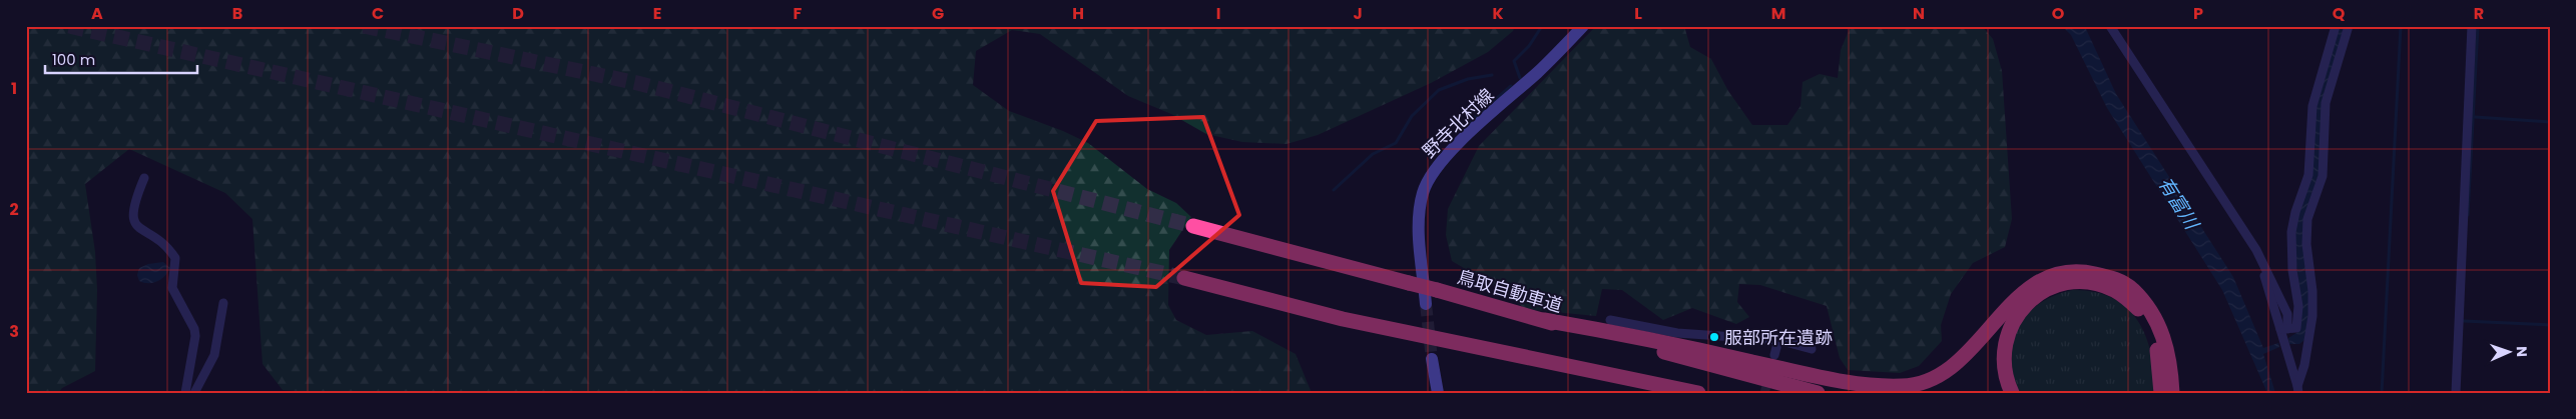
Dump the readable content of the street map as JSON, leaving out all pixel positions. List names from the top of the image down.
{
  "streets": {
    "highway": ["鳥取自動車道"],
    "street": ["野寺北村線"]
  },
  "water": ["有富川"],
  "places": ["服部所在遺跡"],
  "scale_bar": "100 m",
  "north": "right",
  "grid": {
    "columns": [
      "A",
      "B",
      "C",
      "D",
      "E",
      "F",
      "G",
      "H",
      "I",
      "J",
      "K",
      "L",
      "M",
      "N",
      "O",
      "P",
      "Q",
      "R"
    ],
    "rows": ["1", "2", "3"]
  }
}
